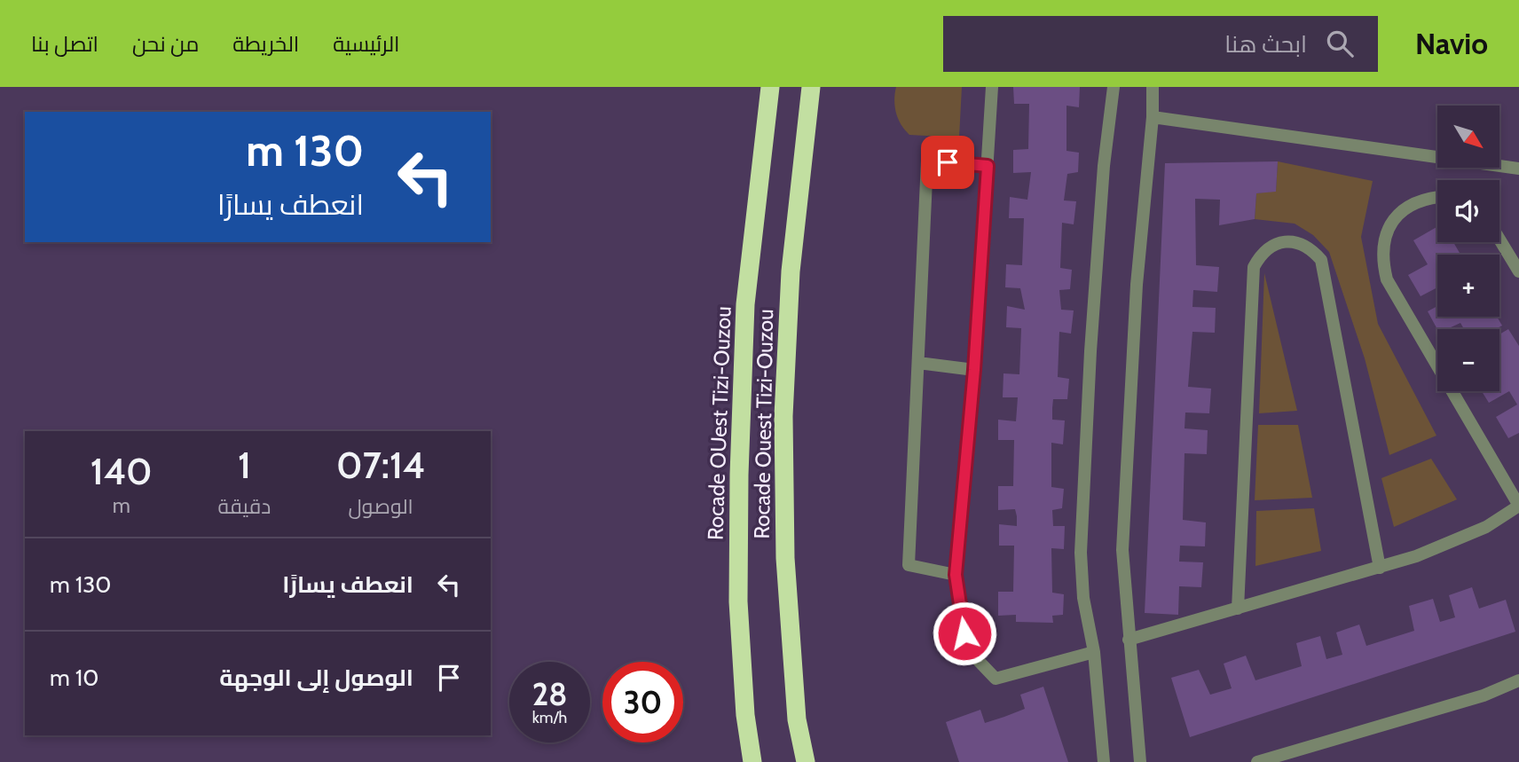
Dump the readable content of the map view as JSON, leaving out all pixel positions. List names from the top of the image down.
{
  "streets": {
    "highway": ["Rocade OUest Tizi-Ouzou", "Rocade Ouest Tizi-Ouzou"]
  },
  "north": "bottom right",
  "page": {
    "header": "Navio",
    "search": "ابحث هنا",
    "nav": [
      "الرئيسية",
      "الخريطة",
      "من نحن",
      "اتصل بنا"
    ],
    "map_buttons": ["+", "−"],
    "turn": ["130 m", "انعطف يسارًا"],
    "eta": [
      "07:14",
      "الوصول",
      "1",
      "دقيقة",
      "140",
      "m"
    ],
    "list": [
      {
        "name": "انعطف يسارًا",
        "value": "130 m"
      },
      {
        "name": "الوصول إلى الوجهة",
        "value": "10 m"
      }
    ],
    "speed": "28 km/h",
    "limit": "30"
  }
}
